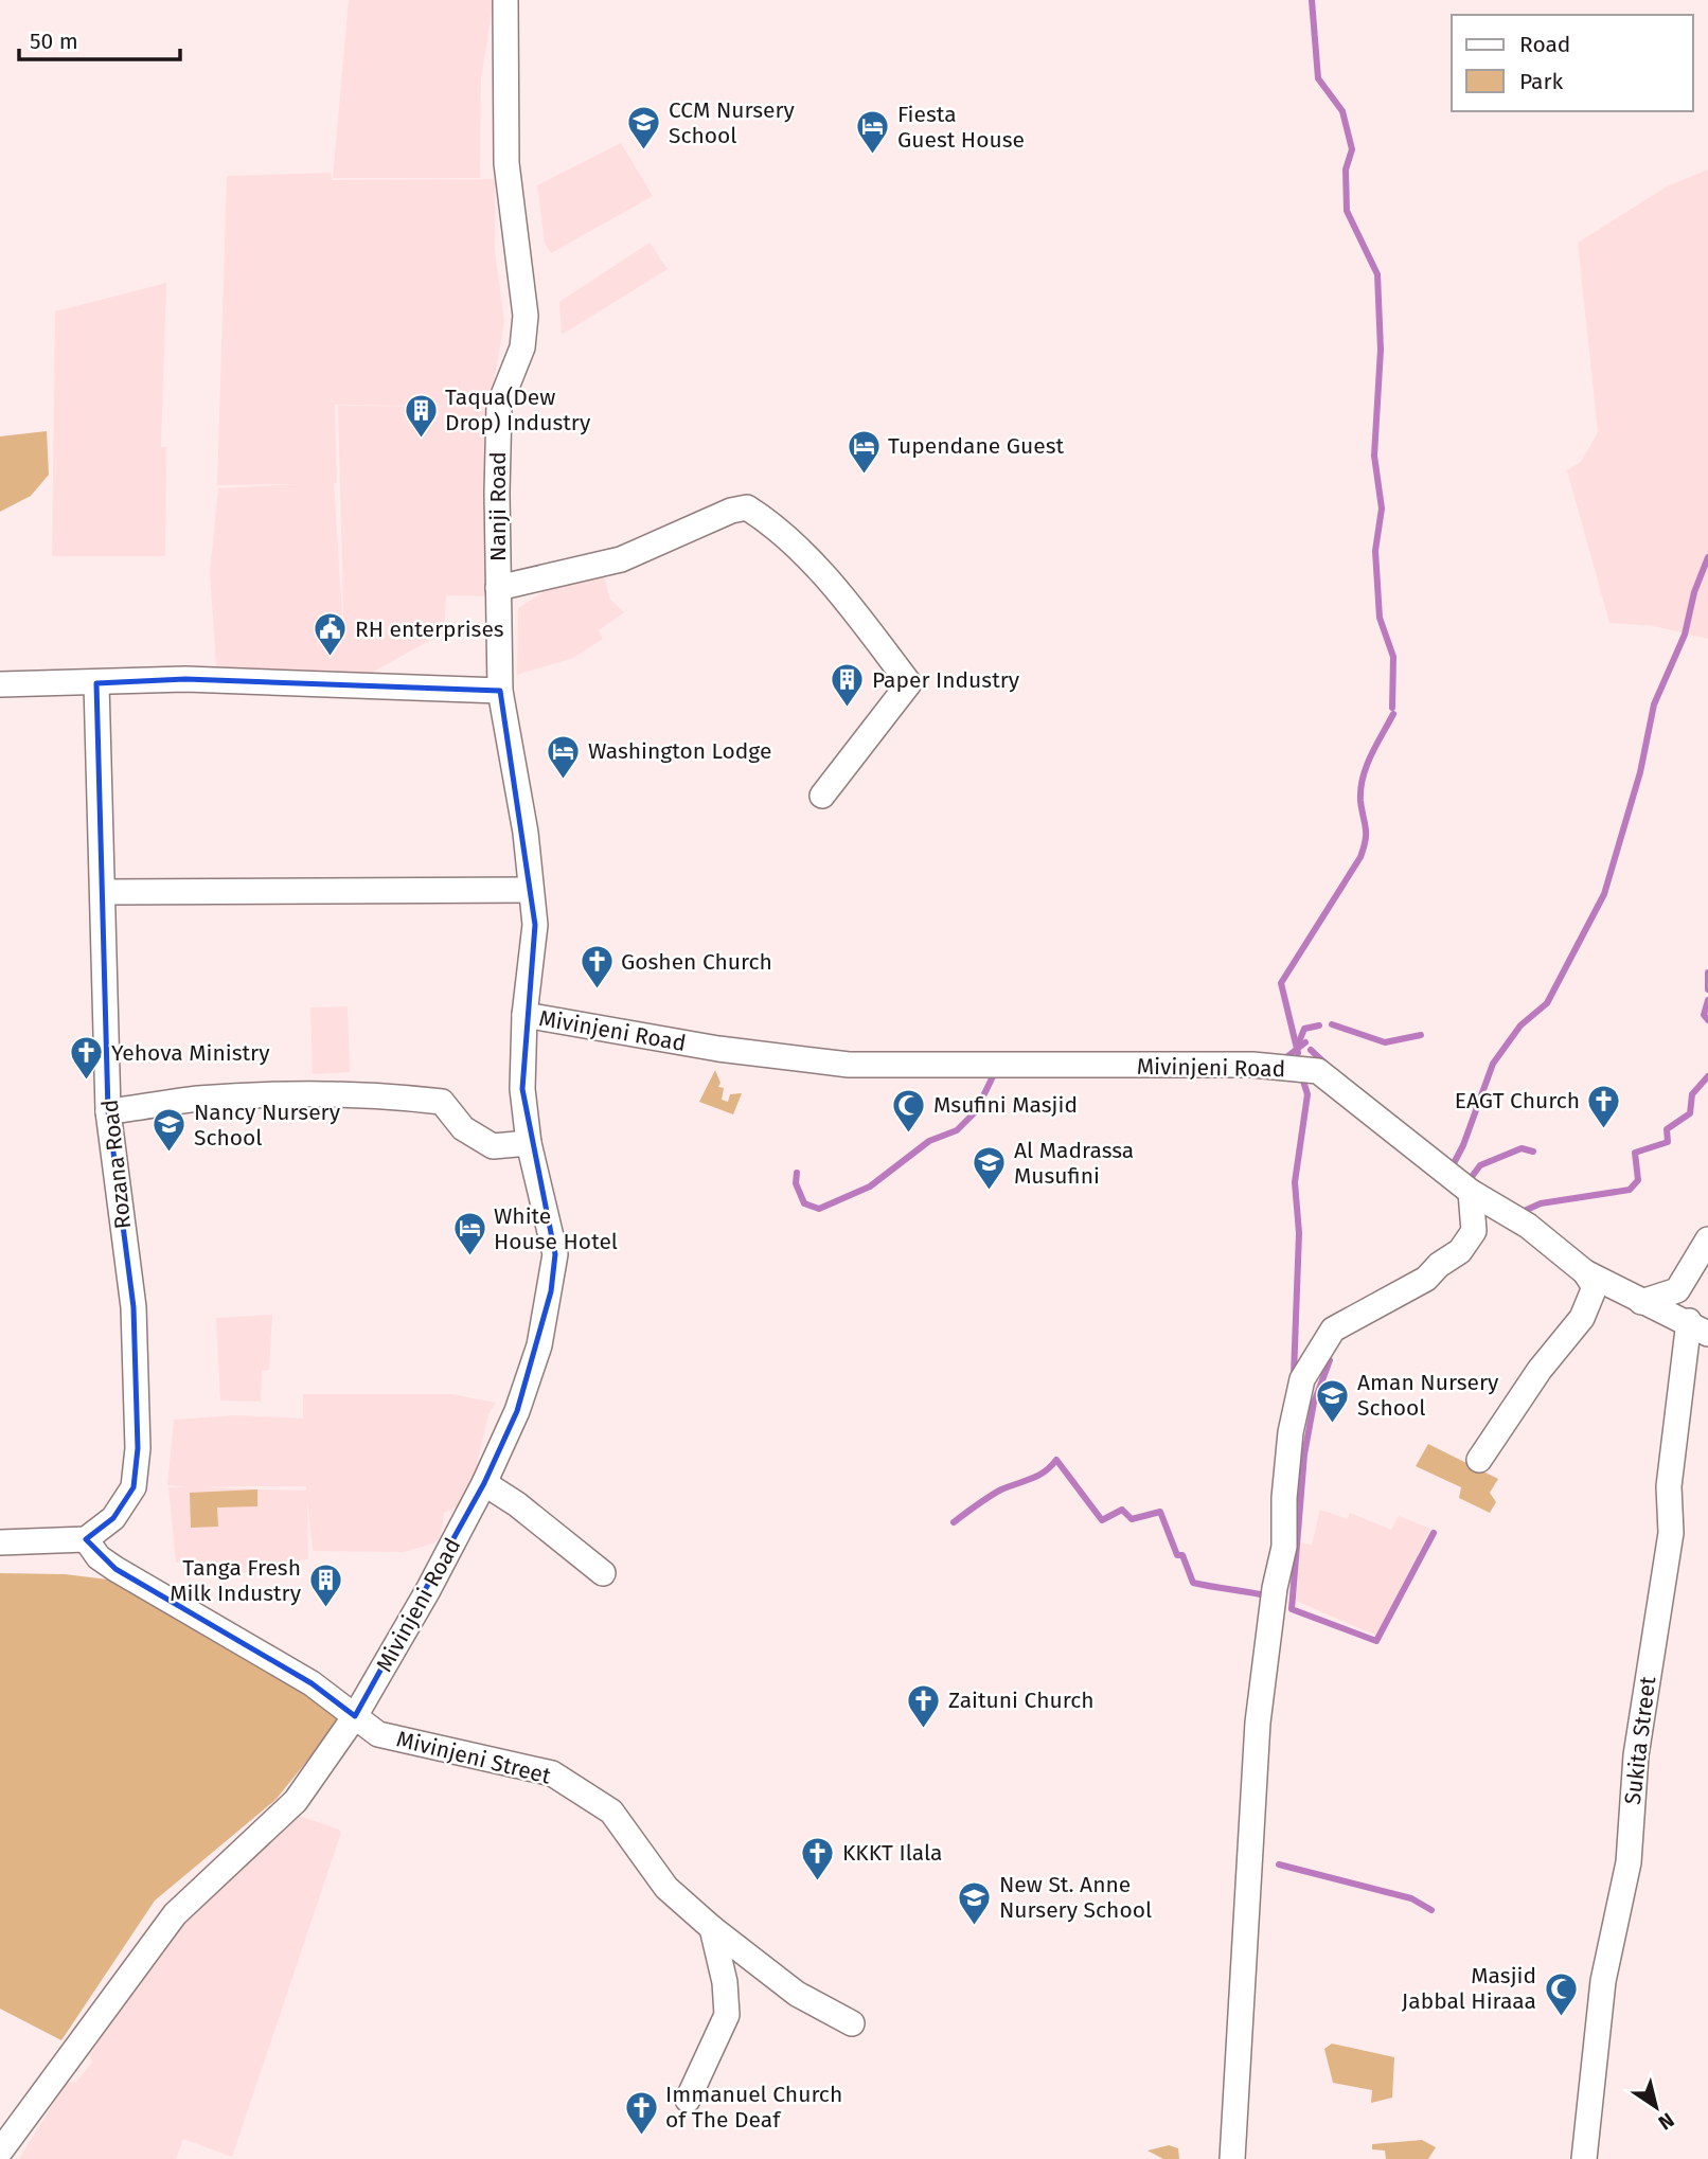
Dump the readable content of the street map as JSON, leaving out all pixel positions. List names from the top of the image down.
{
  "streets": {
    "street": [
      "Nanji Road",
      "Mivinjeni Road",
      "Rozana Road",
      "Sukita Street",
      "Mivinjeni Street"
    ]
  },
  "crossings": [
    ["Nanji Road", "Mivinjeni Road"],
    ["Mivinjeni Road", "Sukita Street"],
    ["Mivinjeni Road", "Mivinjeni Street"],
    ["Rozana Road", "Mivinjeni Street"]
  ],
  "places": {
    "school or university": [
      "CCM Nursery School",
      "Nancy Nursery School",
      "Al Madrassa Musufini",
      "Aman Nursery School",
      "New St. Anne Nursery School"
    ],
    "hotel": [
      "Fiesta Guest House",
      "Tupendane Guest",
      "Washington Lodge",
      "White House Hotel"
    ],
    "building": ["Taqua(Dew Drop) Industry", "Paper Industry", "Tanga Fresh Milk Industry"],
    "public building": ["RH enterprises"],
    "church": [
      "Goshen Church",
      "Yehova Ministry",
      "EAGT Church",
      "Zaituni Church",
      "KKKT Ilala",
      "Immanuel Church of The Deaf"
    ],
    "mosque": ["Msufini Masjid", "Masjid Jabbal Hiraaa"]
  },
  "legend": ["Road", "Park"],
  "scale_bar": "50 m",
  "north": "bottom right"
}
